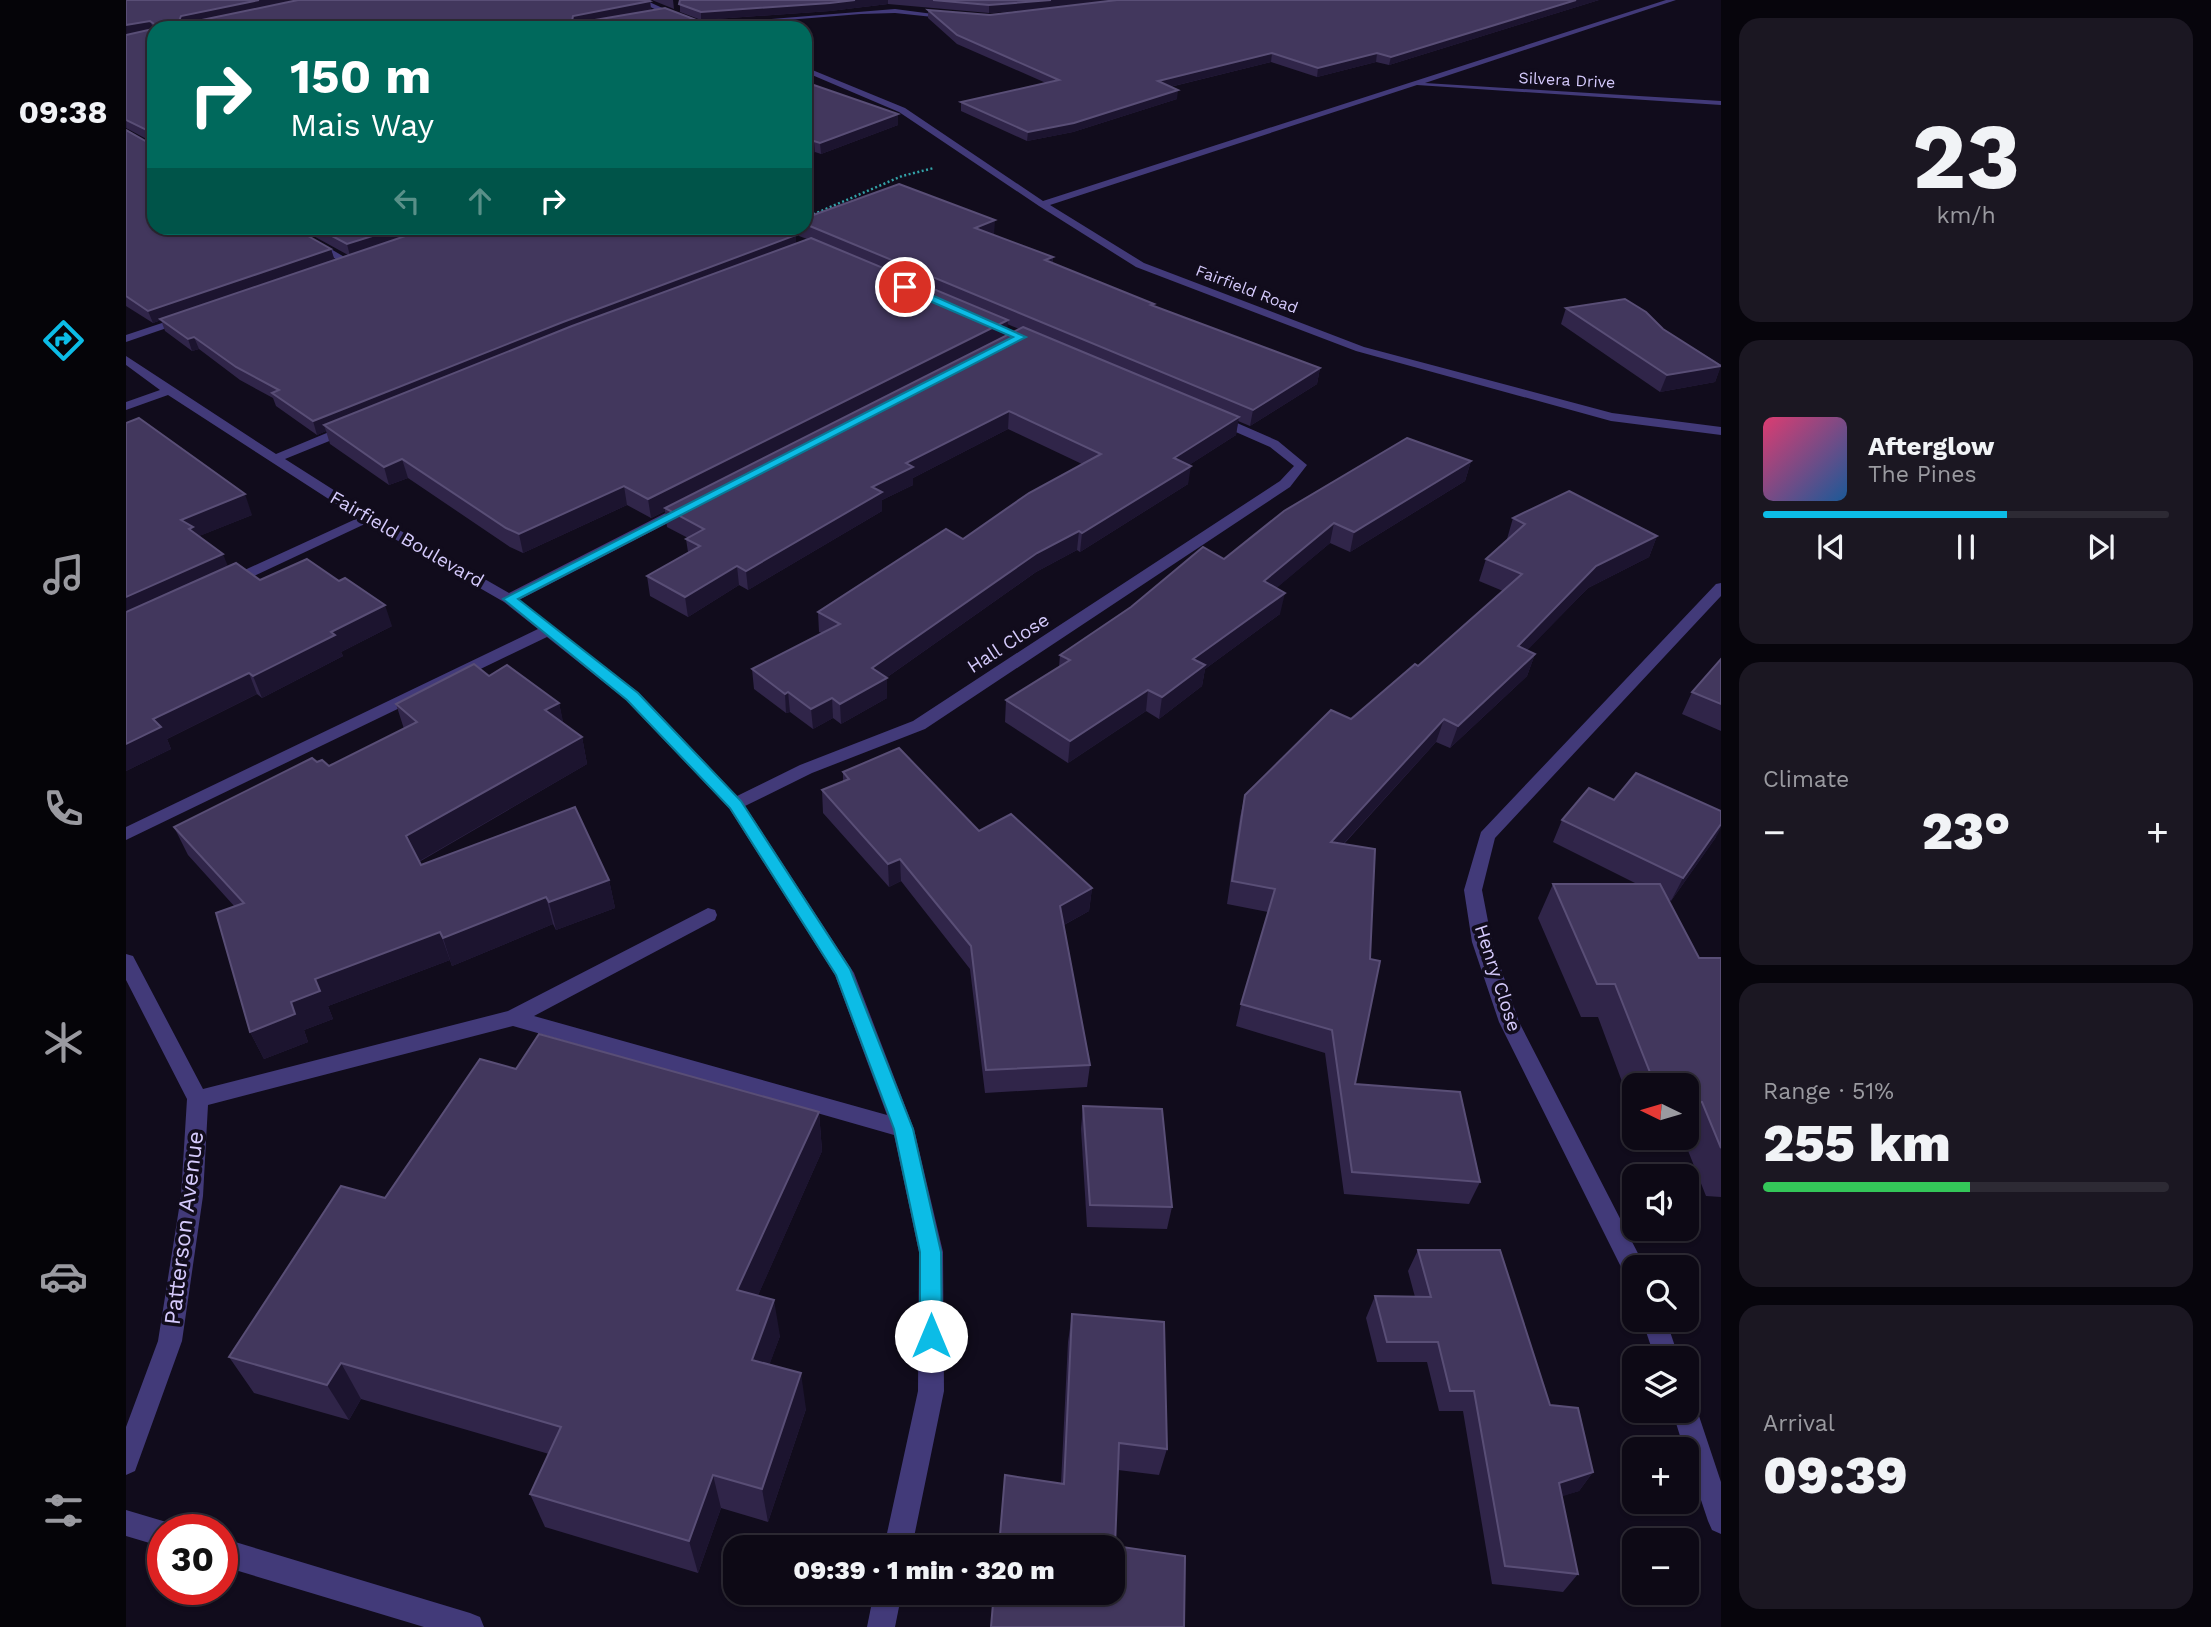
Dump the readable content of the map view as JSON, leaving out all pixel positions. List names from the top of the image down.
{
  "streets": {
    "street": [
      "Silvera Drive",
      "Fairfield Road",
      "Fairfield Boulevard",
      "Hall Close",
      "Henry Close",
      "Patterson Avenue"
    ]
  },
  "crossings": [
    ["Fairfield Boulevard", "Hall Close"]
  ],
  "north": "left",
  "page": {
    "tabs": "09:38",
    "tile": [
      ["23", "km/h"],
      "Climate",
      ["Range · 51%", "255 km"],
      ["Arrival", "09:39"]
    ],
    "turn": ["150 m", "Mais Way"],
    "song": ["Afterglow", "The Pines"],
    "heat": ["−", "23°", "+"],
    "map_buttons": ["+", "−"],
    "limit": "30",
    "trip": "09:39 · 1 min · 320 m"
  }
}
